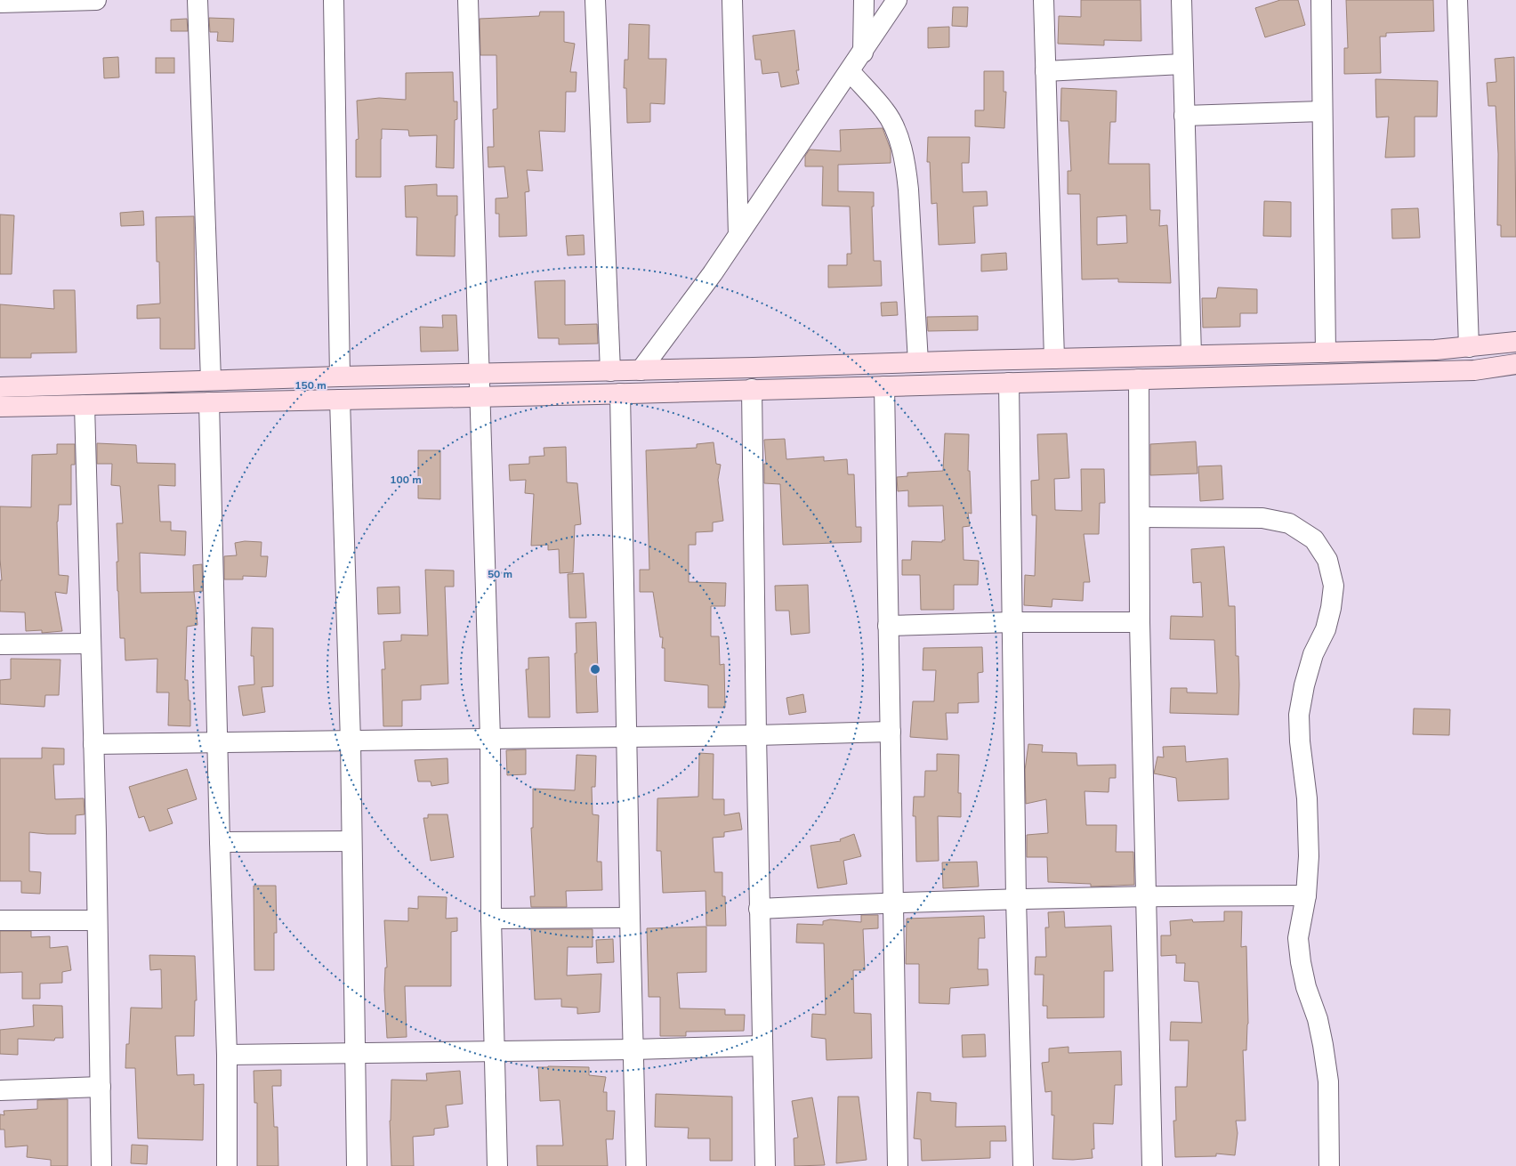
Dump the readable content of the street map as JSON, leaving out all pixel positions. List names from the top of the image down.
{
  "rings": ["150 m", "100 m", "50 m"]
}
